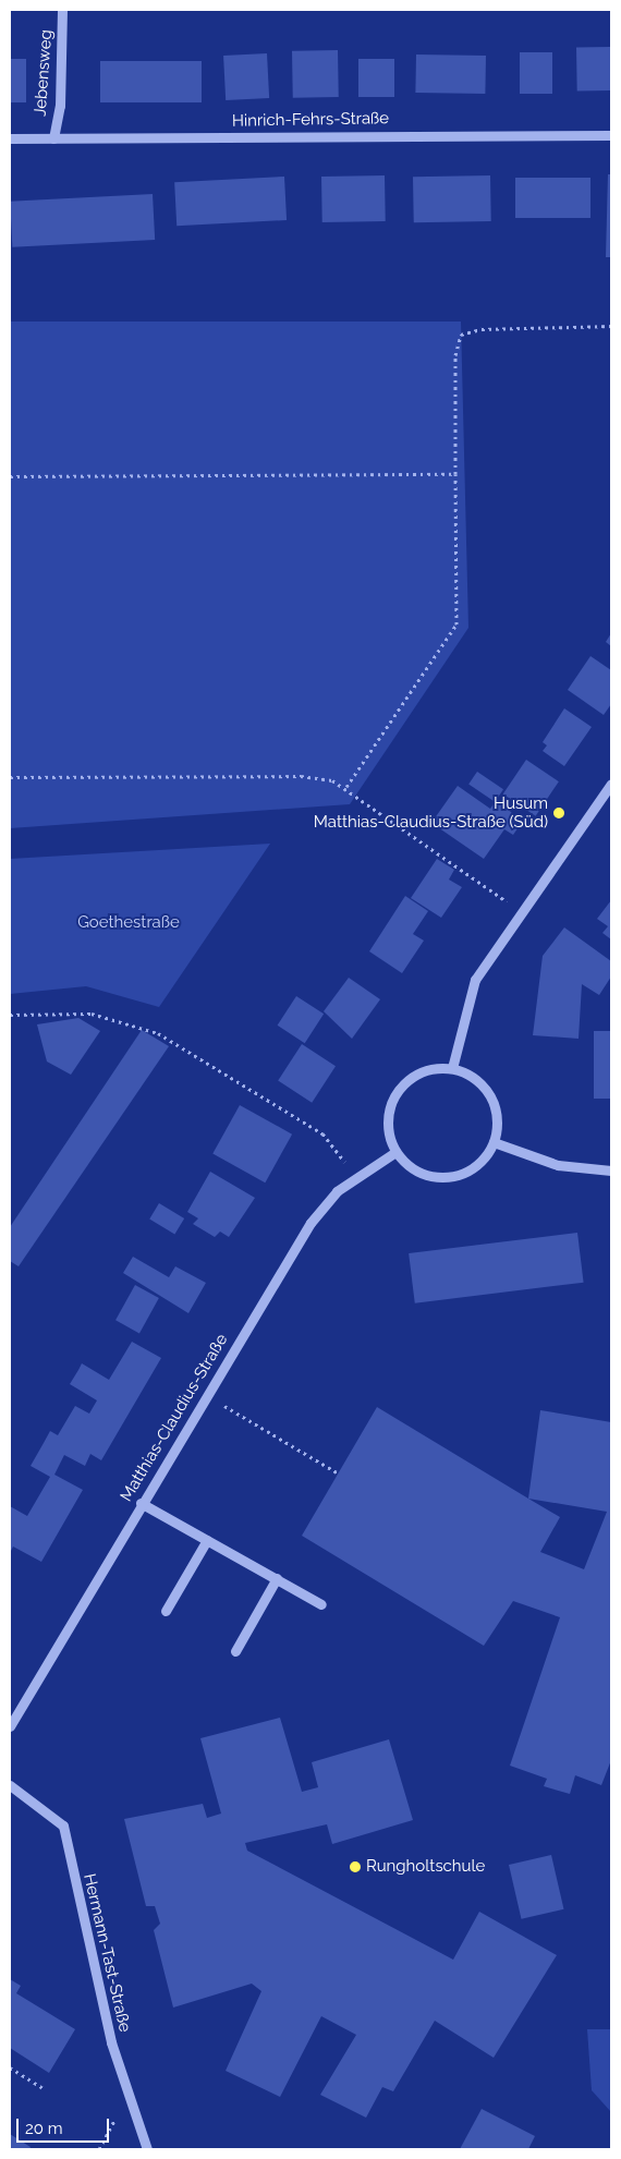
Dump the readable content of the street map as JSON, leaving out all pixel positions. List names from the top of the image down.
{
  "streets": {
    "street": [
      "Jebensweg",
      "Hinrich-Fehrs-Straße",
      "Matthias-Claudius-Straße",
      "Hermann-Tast-Straße"
    ]
  },
  "crossings": [
    ["Jebensweg", "Hinrich-Fehrs-Straße"]
  ],
  "parks": ["Goethestraße"],
  "places": ["Husum Matthias-Claudius-Straße (Süd)", "Rungholtschule"],
  "scale_bar": "20 m"
}
